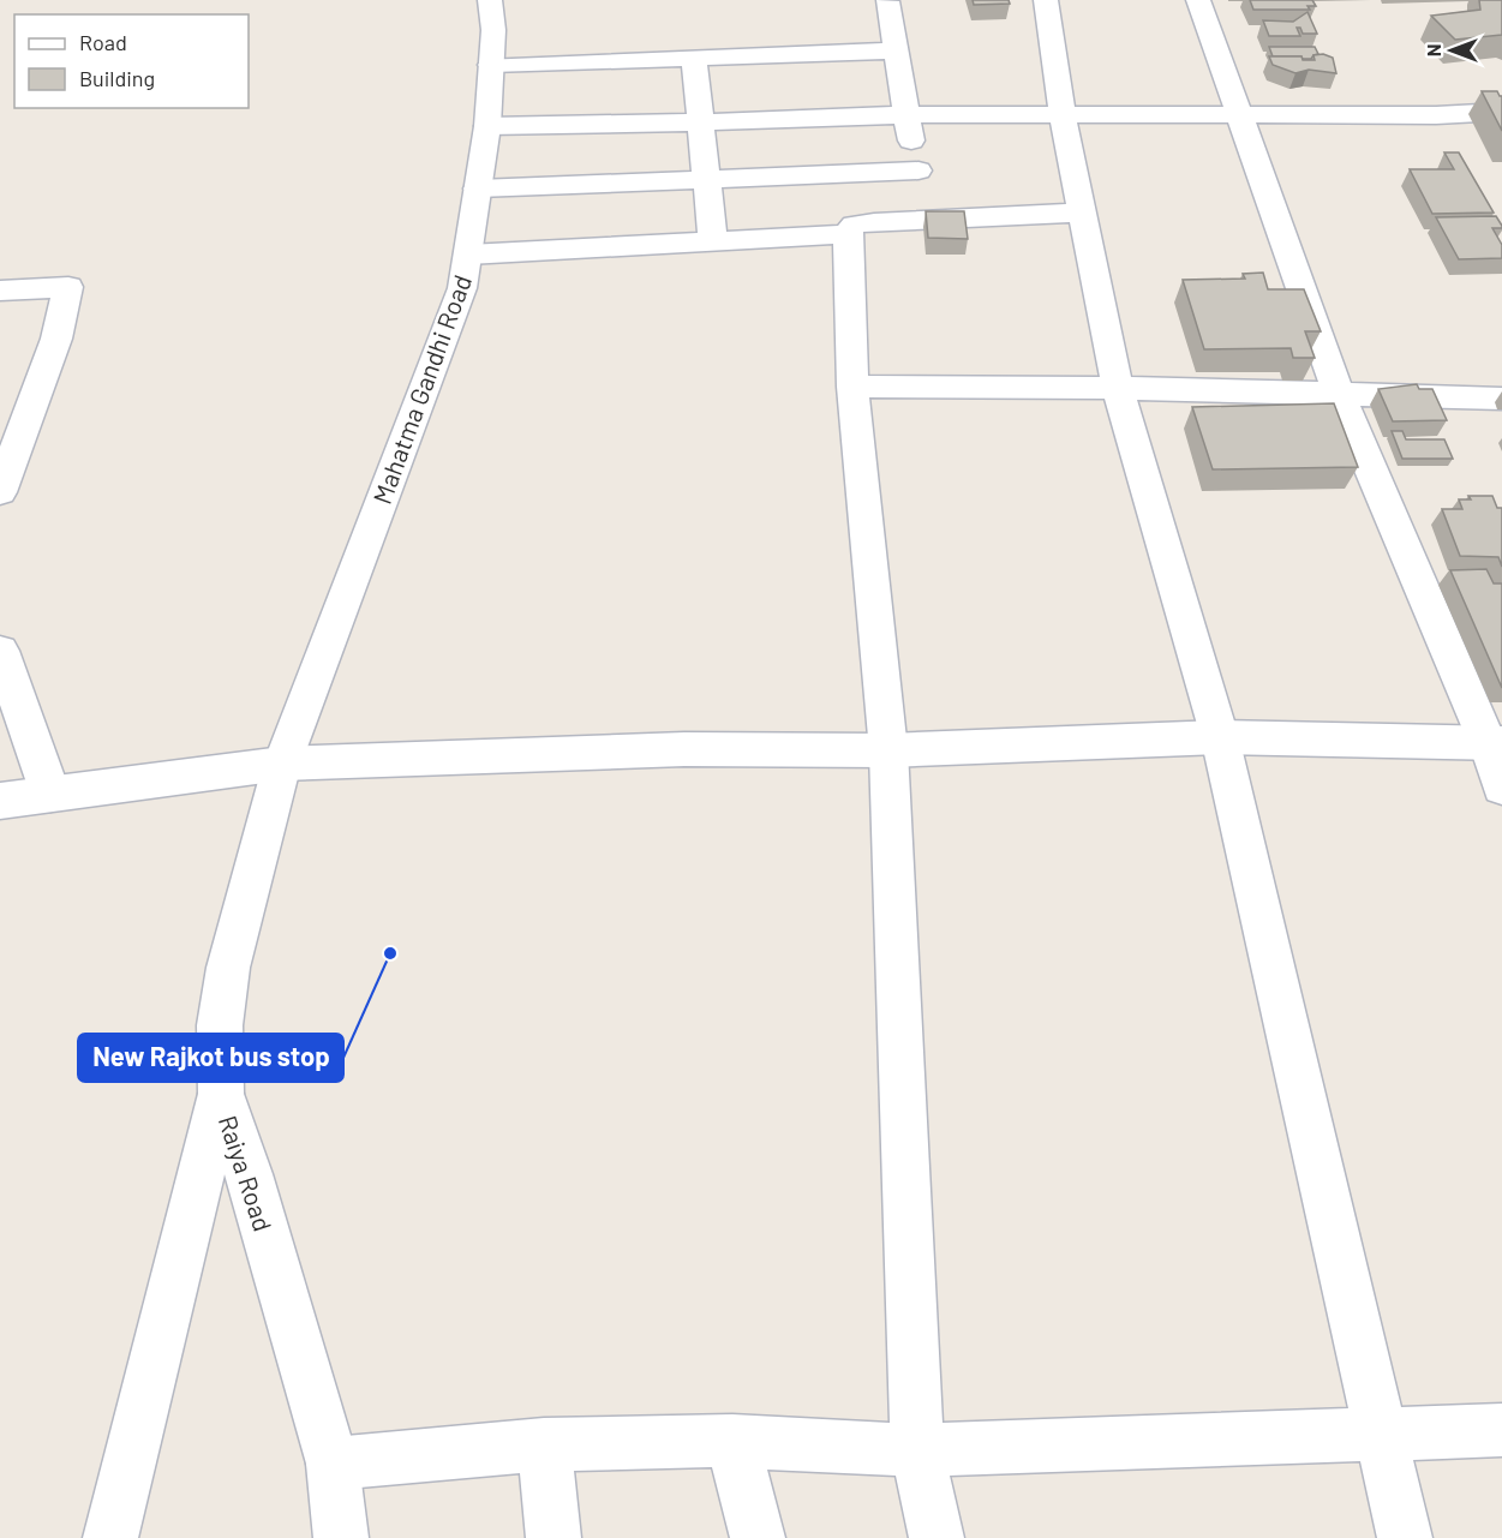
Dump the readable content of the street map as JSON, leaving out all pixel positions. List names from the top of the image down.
{
  "streets": {
    "street": ["Mahatma Gandhi Road", "Raiya Road"]
  },
  "crossings": [
    ["Mahatma Gandhi Road", "Raiya Road"]
  ],
  "places": ["New Rajkot bus stop"],
  "legend": ["Road", "Building"],
  "north": "left"
}
